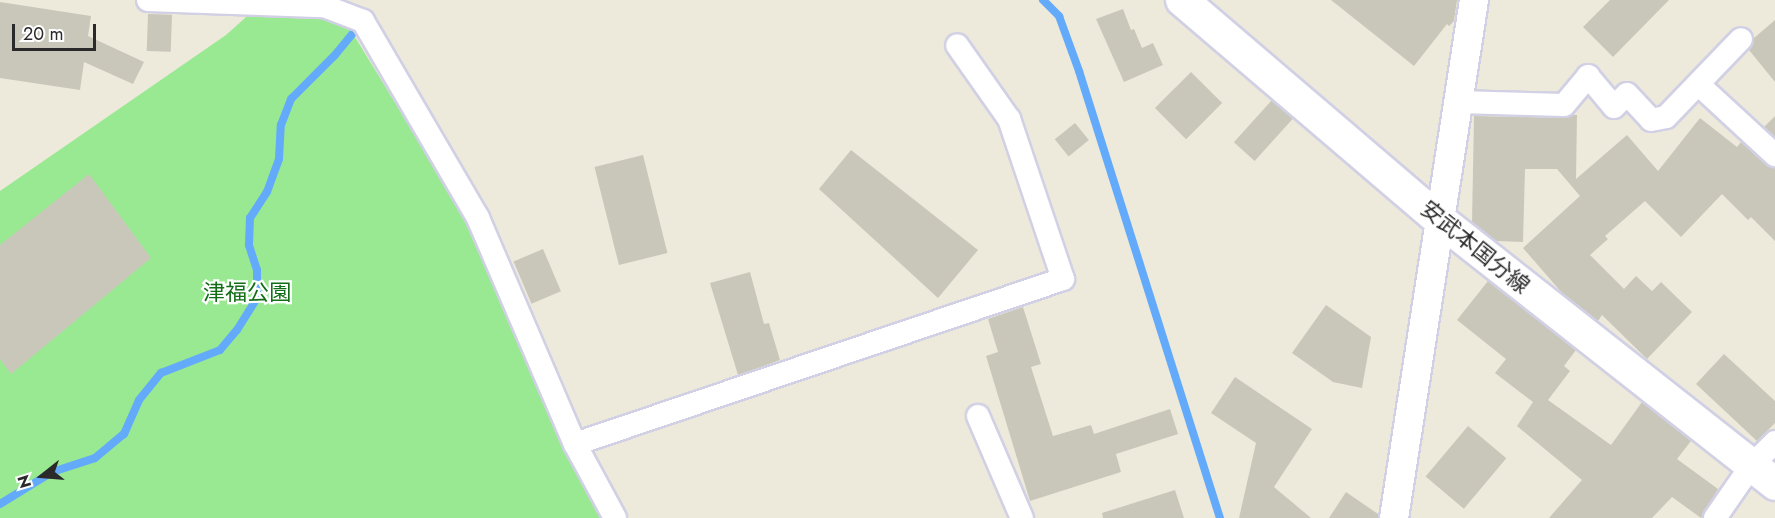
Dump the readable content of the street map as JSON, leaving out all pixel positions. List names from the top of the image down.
{
  "streets": {
    "main road": ["安武本国分線"]
  },
  "parks": ["津福公園"],
  "scale_bar": "20 m",
  "north": "left"
}
